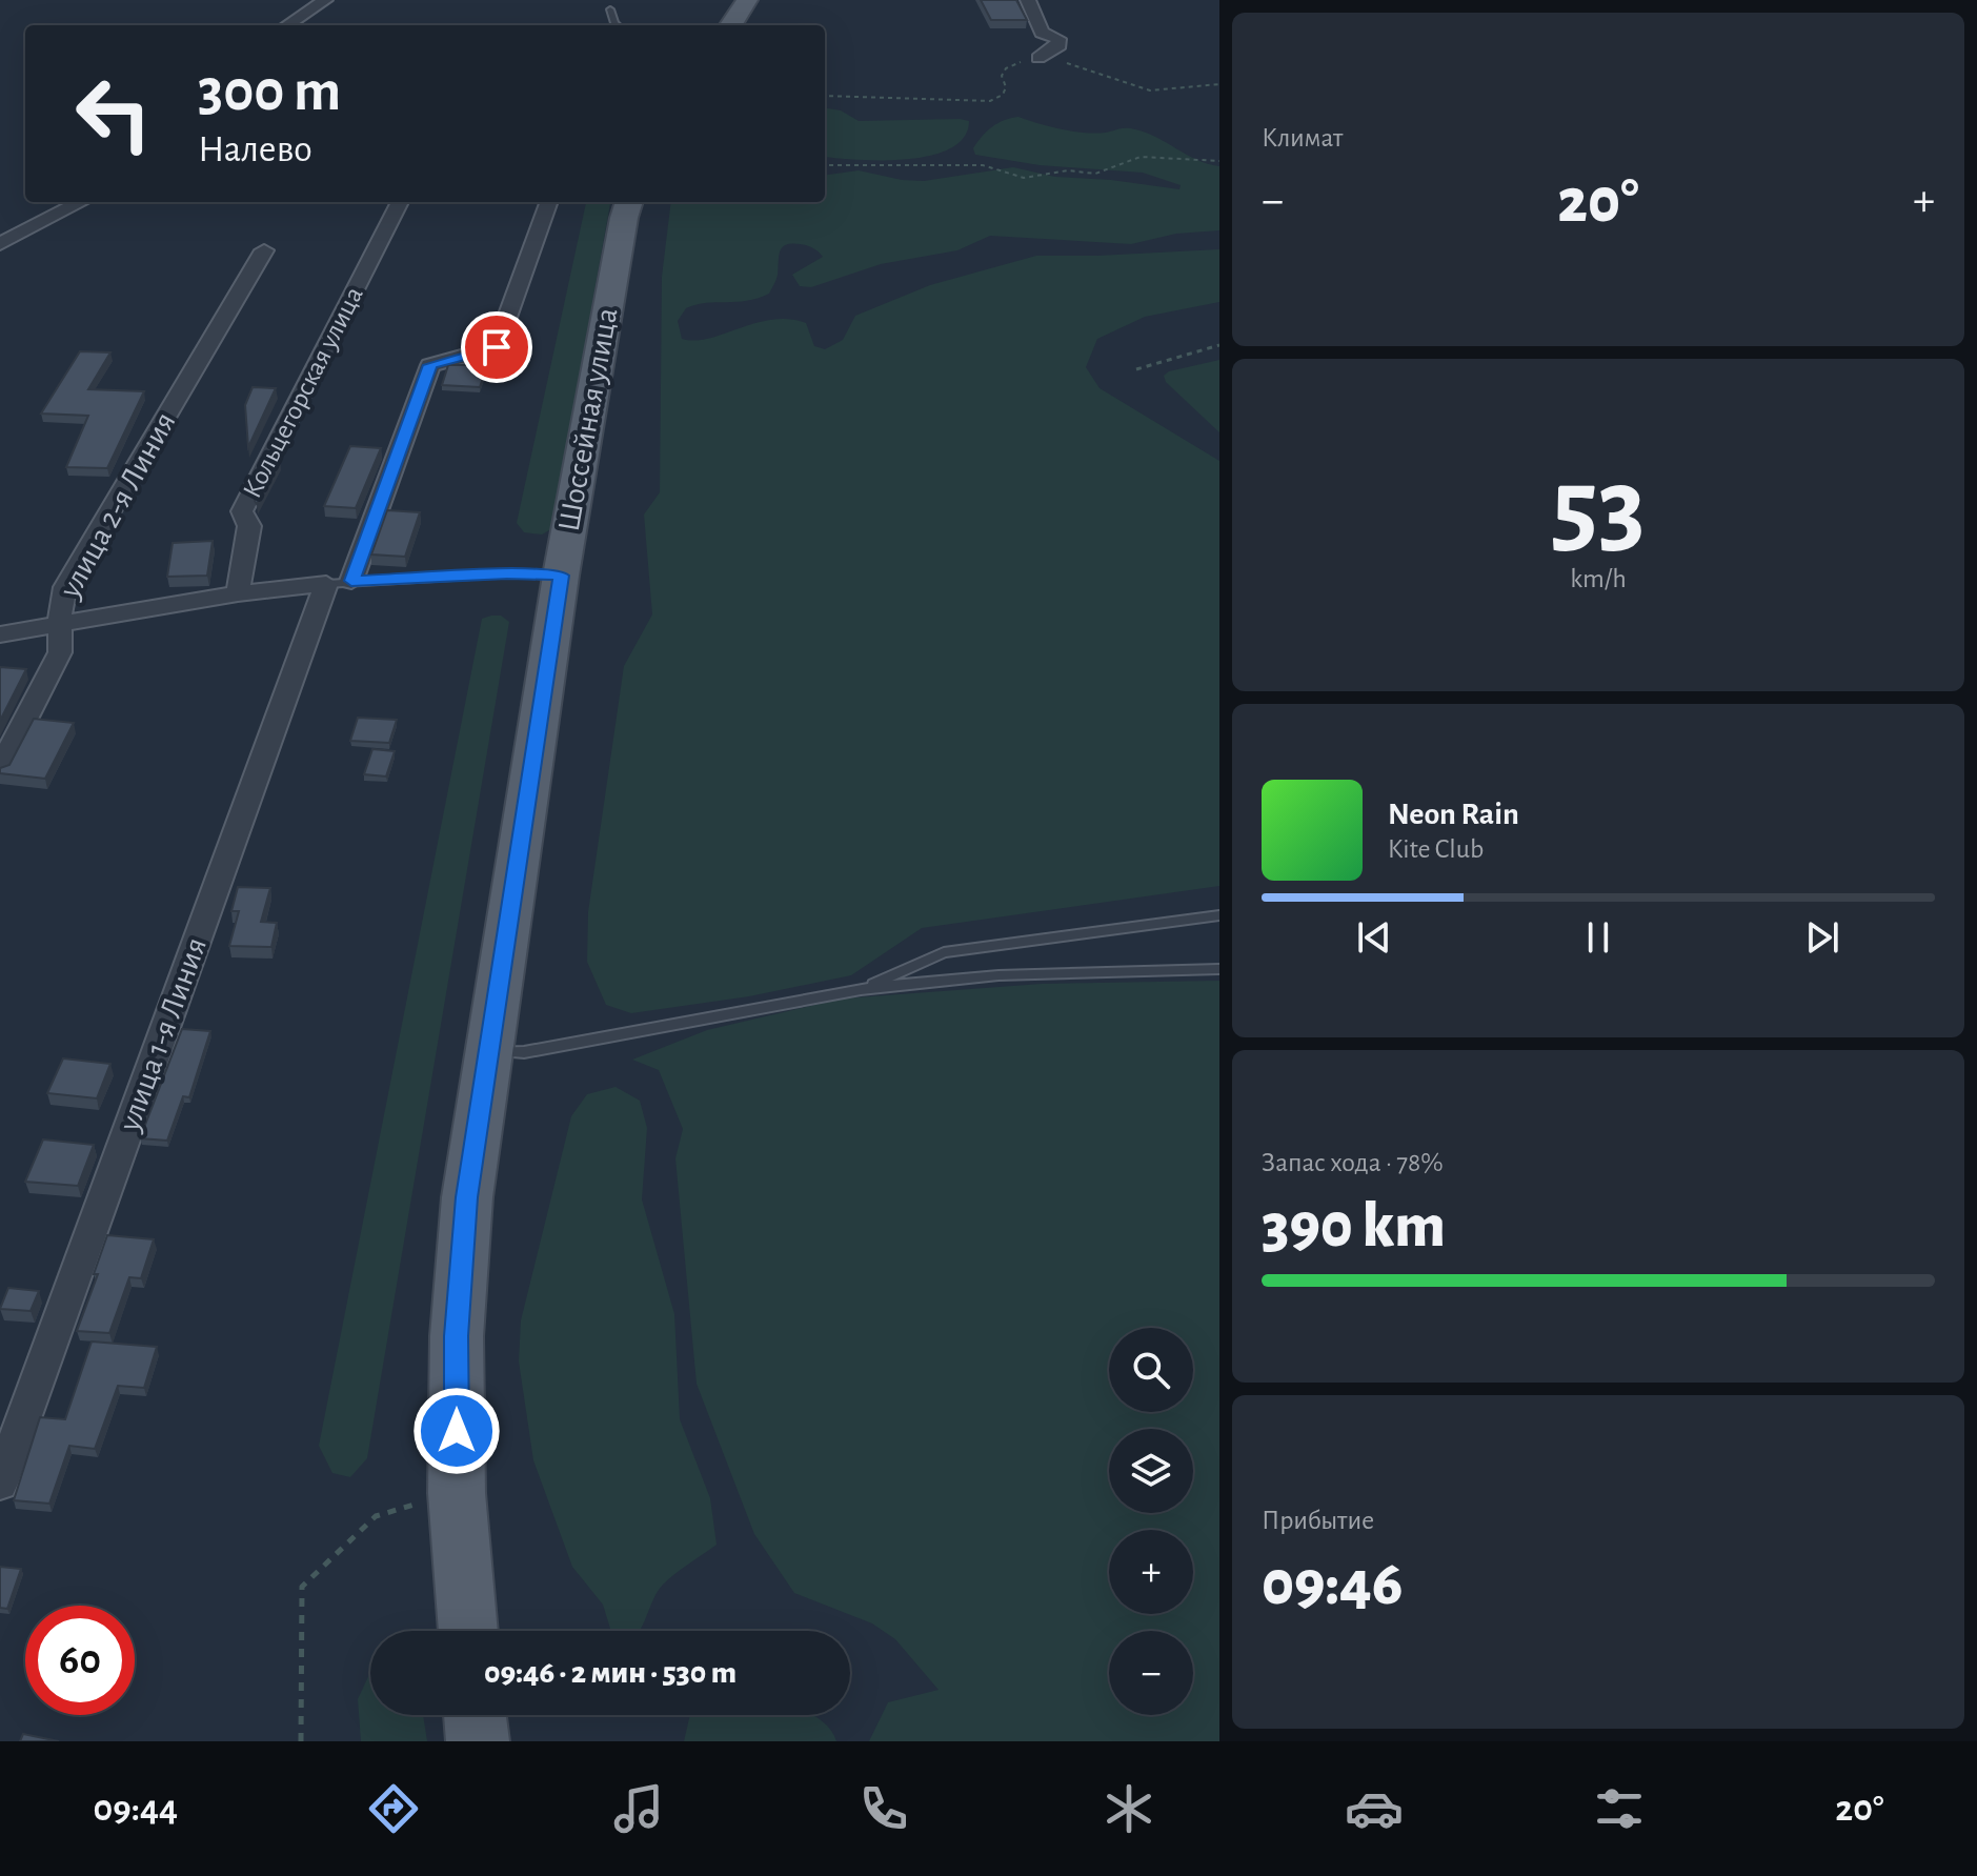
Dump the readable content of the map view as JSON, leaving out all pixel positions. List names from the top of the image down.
{
  "streets": {
    "main road": ["Шоссейная улица"],
    "street": ["Кольцегорская улица", "улица 2-я Линия", "улица 1-я Линия"]
  },
  "page": {
    "tile": [
      "Климат",
      ["53", "km/h"],
      ["Запас хода · 78%", "390 km"],
      ["Прибытие", "09:46"]
    ],
    "turn": ["300 m", "Налево"],
    "heat": ["−", "20°", "+"],
    "song": ["Neon Rain", "Kite Club"],
    "map_buttons": ["+", "−"],
    "limit": "60",
    "trip": "09:46 · 2 мин · 530 m",
    "tabs": ["09:44", "20°"]
  }
}
